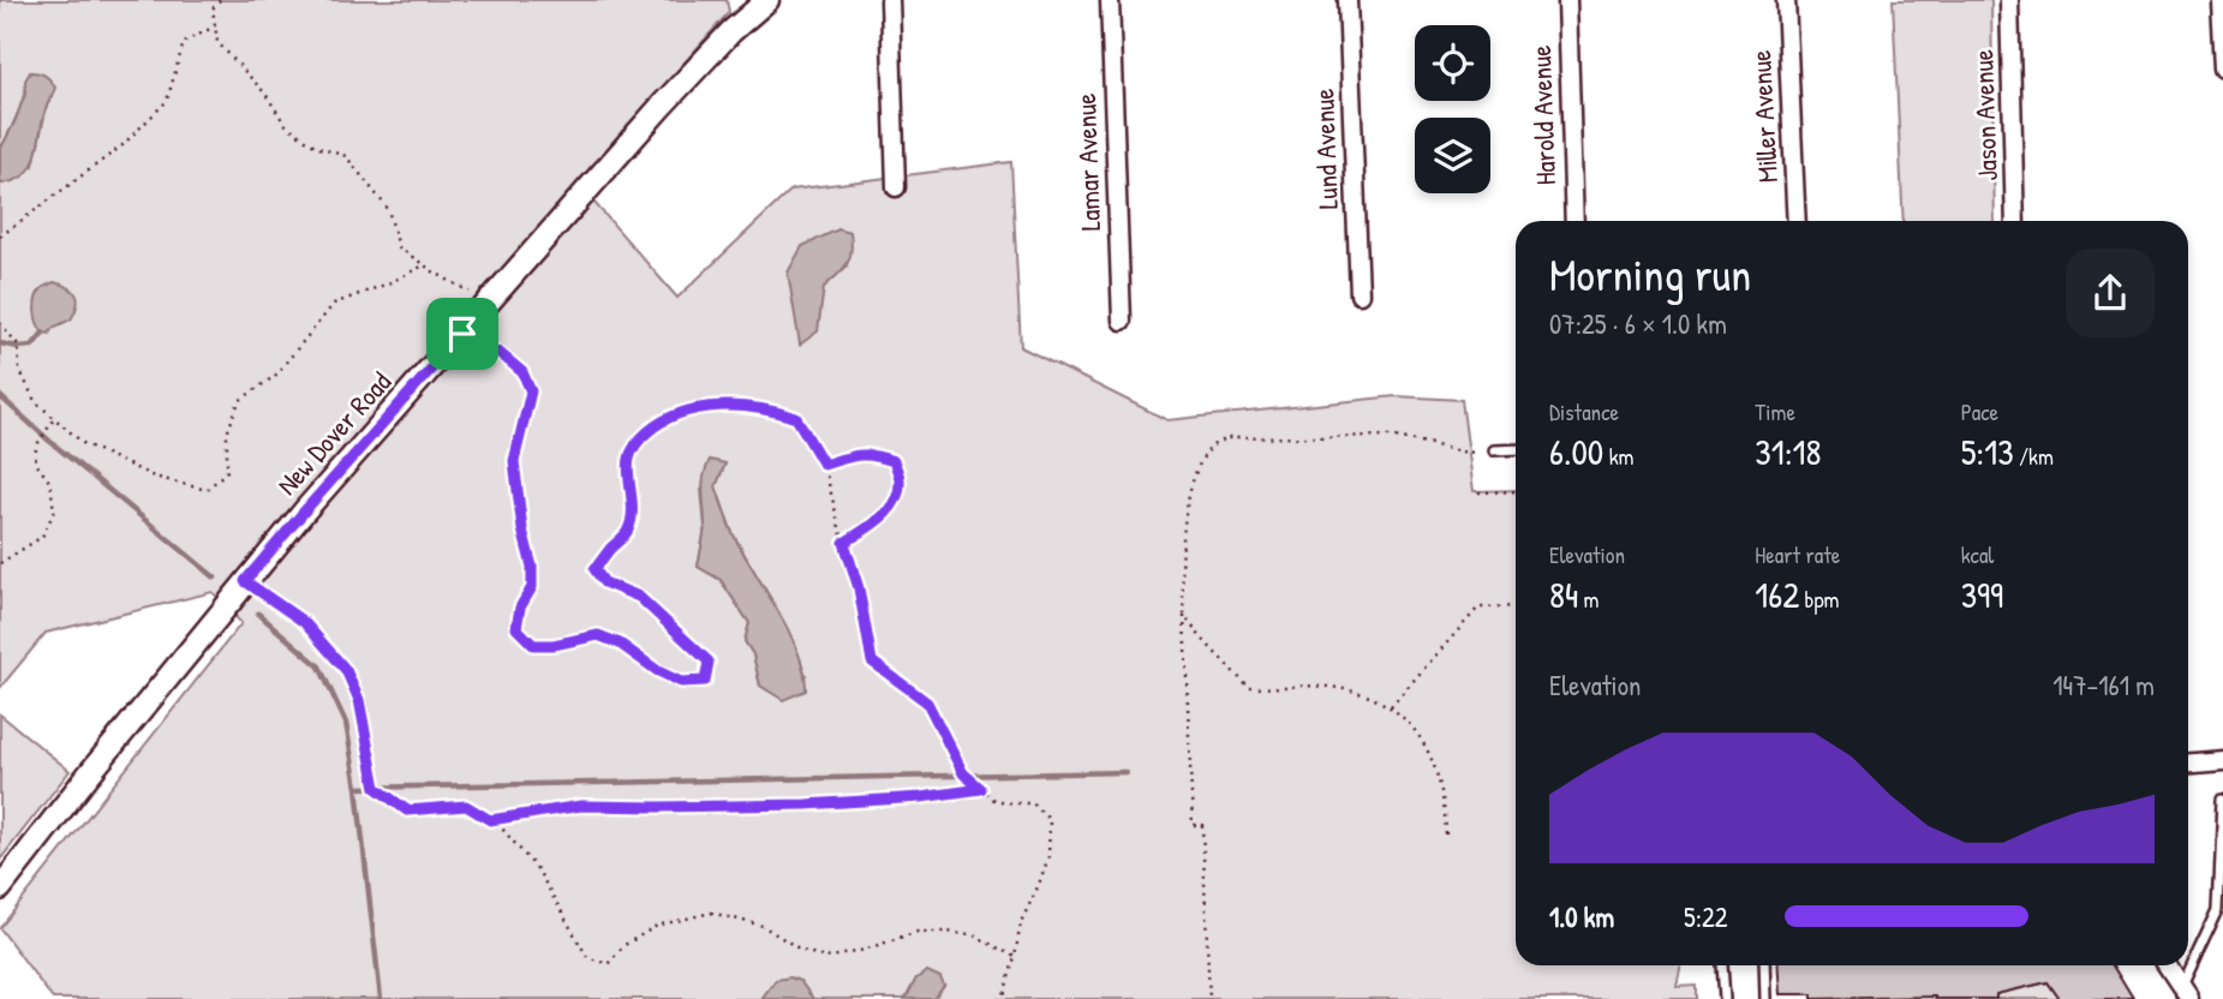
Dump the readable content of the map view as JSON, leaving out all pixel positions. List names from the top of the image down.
{
  "streets": {
    "street": [
      "Harold Avenue",
      "Jason Avenue",
      "Miller Avenue",
      "Lund Avenue",
      "Lamar Avenue",
      "New Dover Road"
    ]
  },
  "page": {
    "heading": ["Morning run", "07:25 · 6 × 1.0 km"],
    "stats": [
      ["Distance", "6.00 km"],
      ["Time", "31:18"],
      ["Pace", "5:13 /km"],
      ["Elevation", "84 m"],
      ["Heart rate", "162 bpm"],
      ["kcal", "399"]
    ],
    "chart": ["Elevation", "147–161 m"],
    "list": [
      {
        "name": "1.0 km",
        "note": "5:22"
      }
    ]
  }
}
